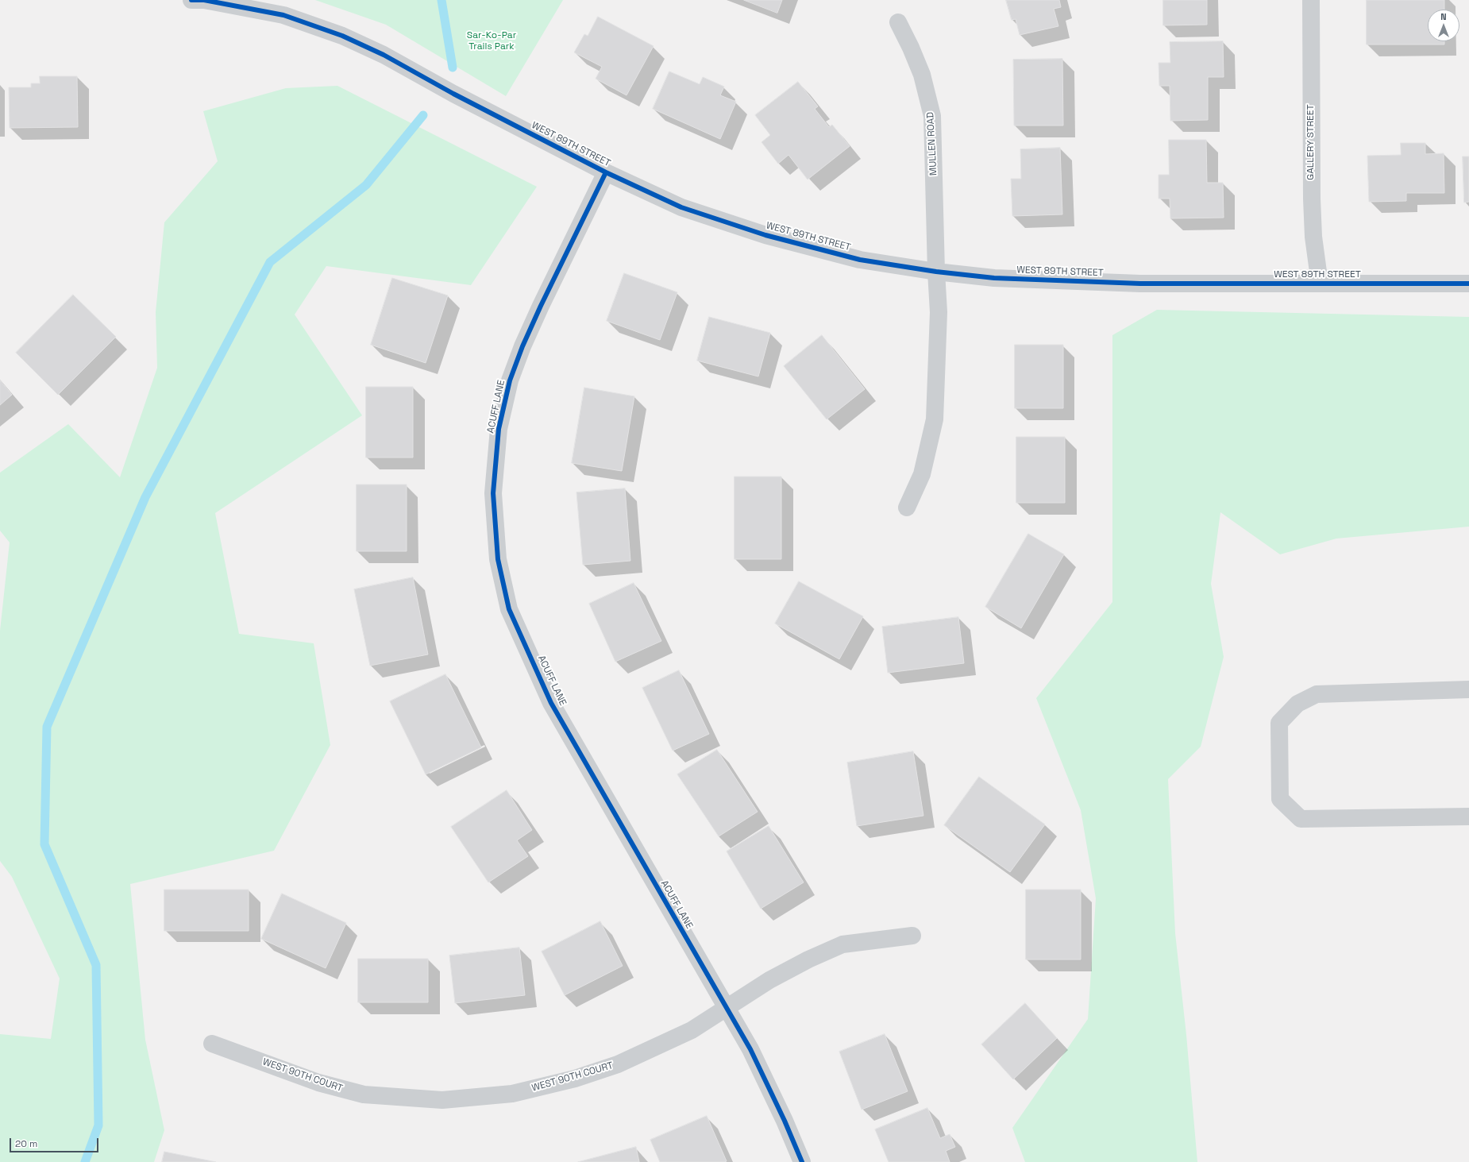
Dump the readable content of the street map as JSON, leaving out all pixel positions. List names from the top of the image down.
{
  "streets": {
    "street": [
      "GALLERY STREET",
      "MULLEN ROAD",
      "WEST 89TH STREET",
      "ACUFF LANE",
      "WEST 90TH COURT"
    ]
  },
  "crossings": [
    ["GALLERY STREET", "WEST 89TH STREET"],
    ["MULLEN ROAD", "WEST 89TH STREET"],
    ["WEST 89TH STREET", "ACUFF LANE"],
    ["ACUFF LANE", "WEST 90TH COURT"]
  ],
  "parks": ["Sar-Ko-Par Trails Park"],
  "scale_bar": "20 m",
  "north": "top"
}
